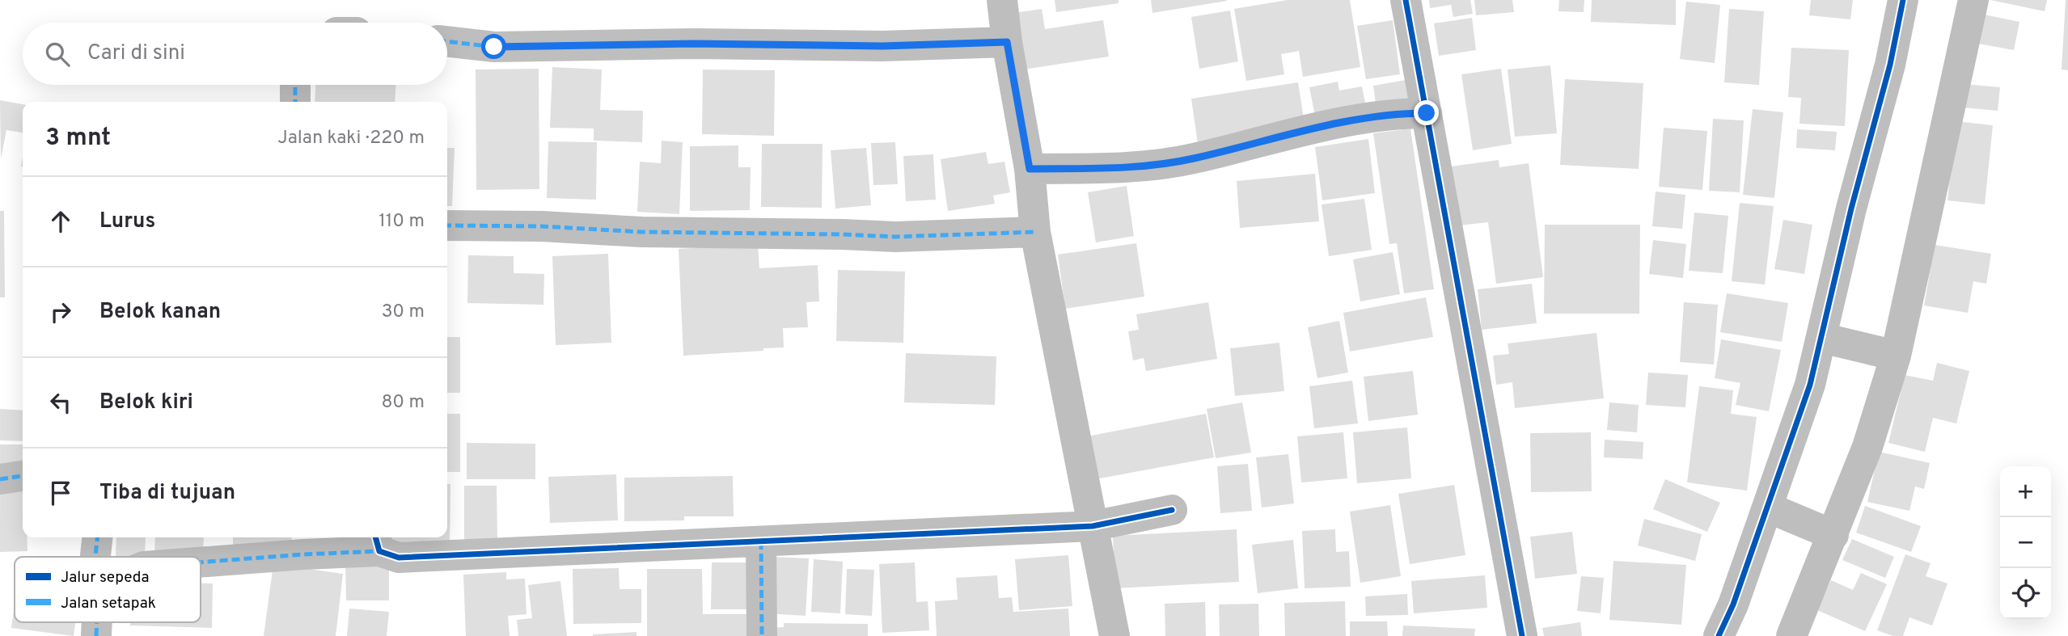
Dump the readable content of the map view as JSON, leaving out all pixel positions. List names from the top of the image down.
{
  "legend": ["Jalur sepeda", "Jalan setapak"],
  "page": {
    "search": "Cari di sini",
    "heading": ["3 mnt", "Jalan kaki · 220 m"],
    "list": [
      ["Lurus", "110 m"],
      ["Belok kanan", "30 m"],
      ["Belok kiri", "80 m"],
      "Tiba di tujuan"
    ],
    "map_buttons": ["+", "−"]
  }
}
